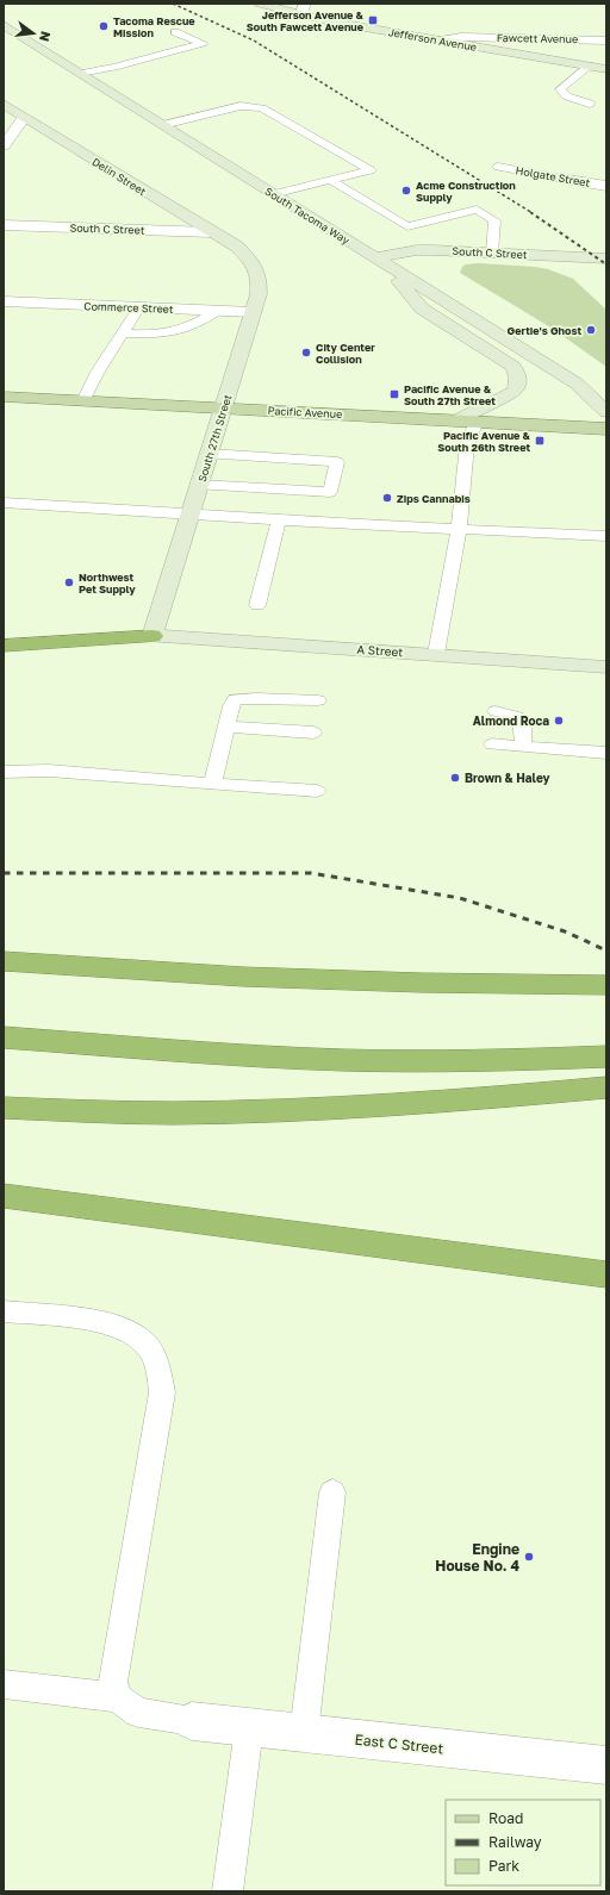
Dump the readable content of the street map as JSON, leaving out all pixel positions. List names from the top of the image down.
{
  "streets": {
    "main road": [
      "Jefferson Avenue",
      "Delin Street",
      "South Tacoma Way",
      "South C Street",
      "Pacific Avenue",
      "South 27th Street",
      "A Street"
    ],
    "street": [
      "Fawcett Avenue",
      "Holgate Street",
      "Commerce Street",
      "East C Street"
    ]
  },
  "crossings": [
    ["Fawcett Avenue", "Jefferson Avenue"],
    ["Delin Street", "South C Street"],
    ["Delin Street", "South 27th Street"],
    ["South Tacoma Way", "South C Street"],
    ["Commerce Street", "South 27th Street"],
    ["Pacific Avenue", "South 27th Street"],
    ["South 27th Street", "A Street"]
  ],
  "places": {
    "transit": ["Jefferson Avenue & South Fawcett Avenue", "Pacific Avenue & South 27th Street", "Pacific Avenue & South 26th Street"],
    "other": [
      "Tacoma Rescue Mission",
      "Acme Construction Supply",
      "Gertie's Ghost",
      "City Center Collision",
      "Zips Cannabis",
      "Northwest Pet Supply",
      "Almond Roca",
      "Brown & Haley",
      "Engine House No. 4"
    ]
  },
  "legend": ["Road", "Railway", "Park"],
  "north": "right"
}
